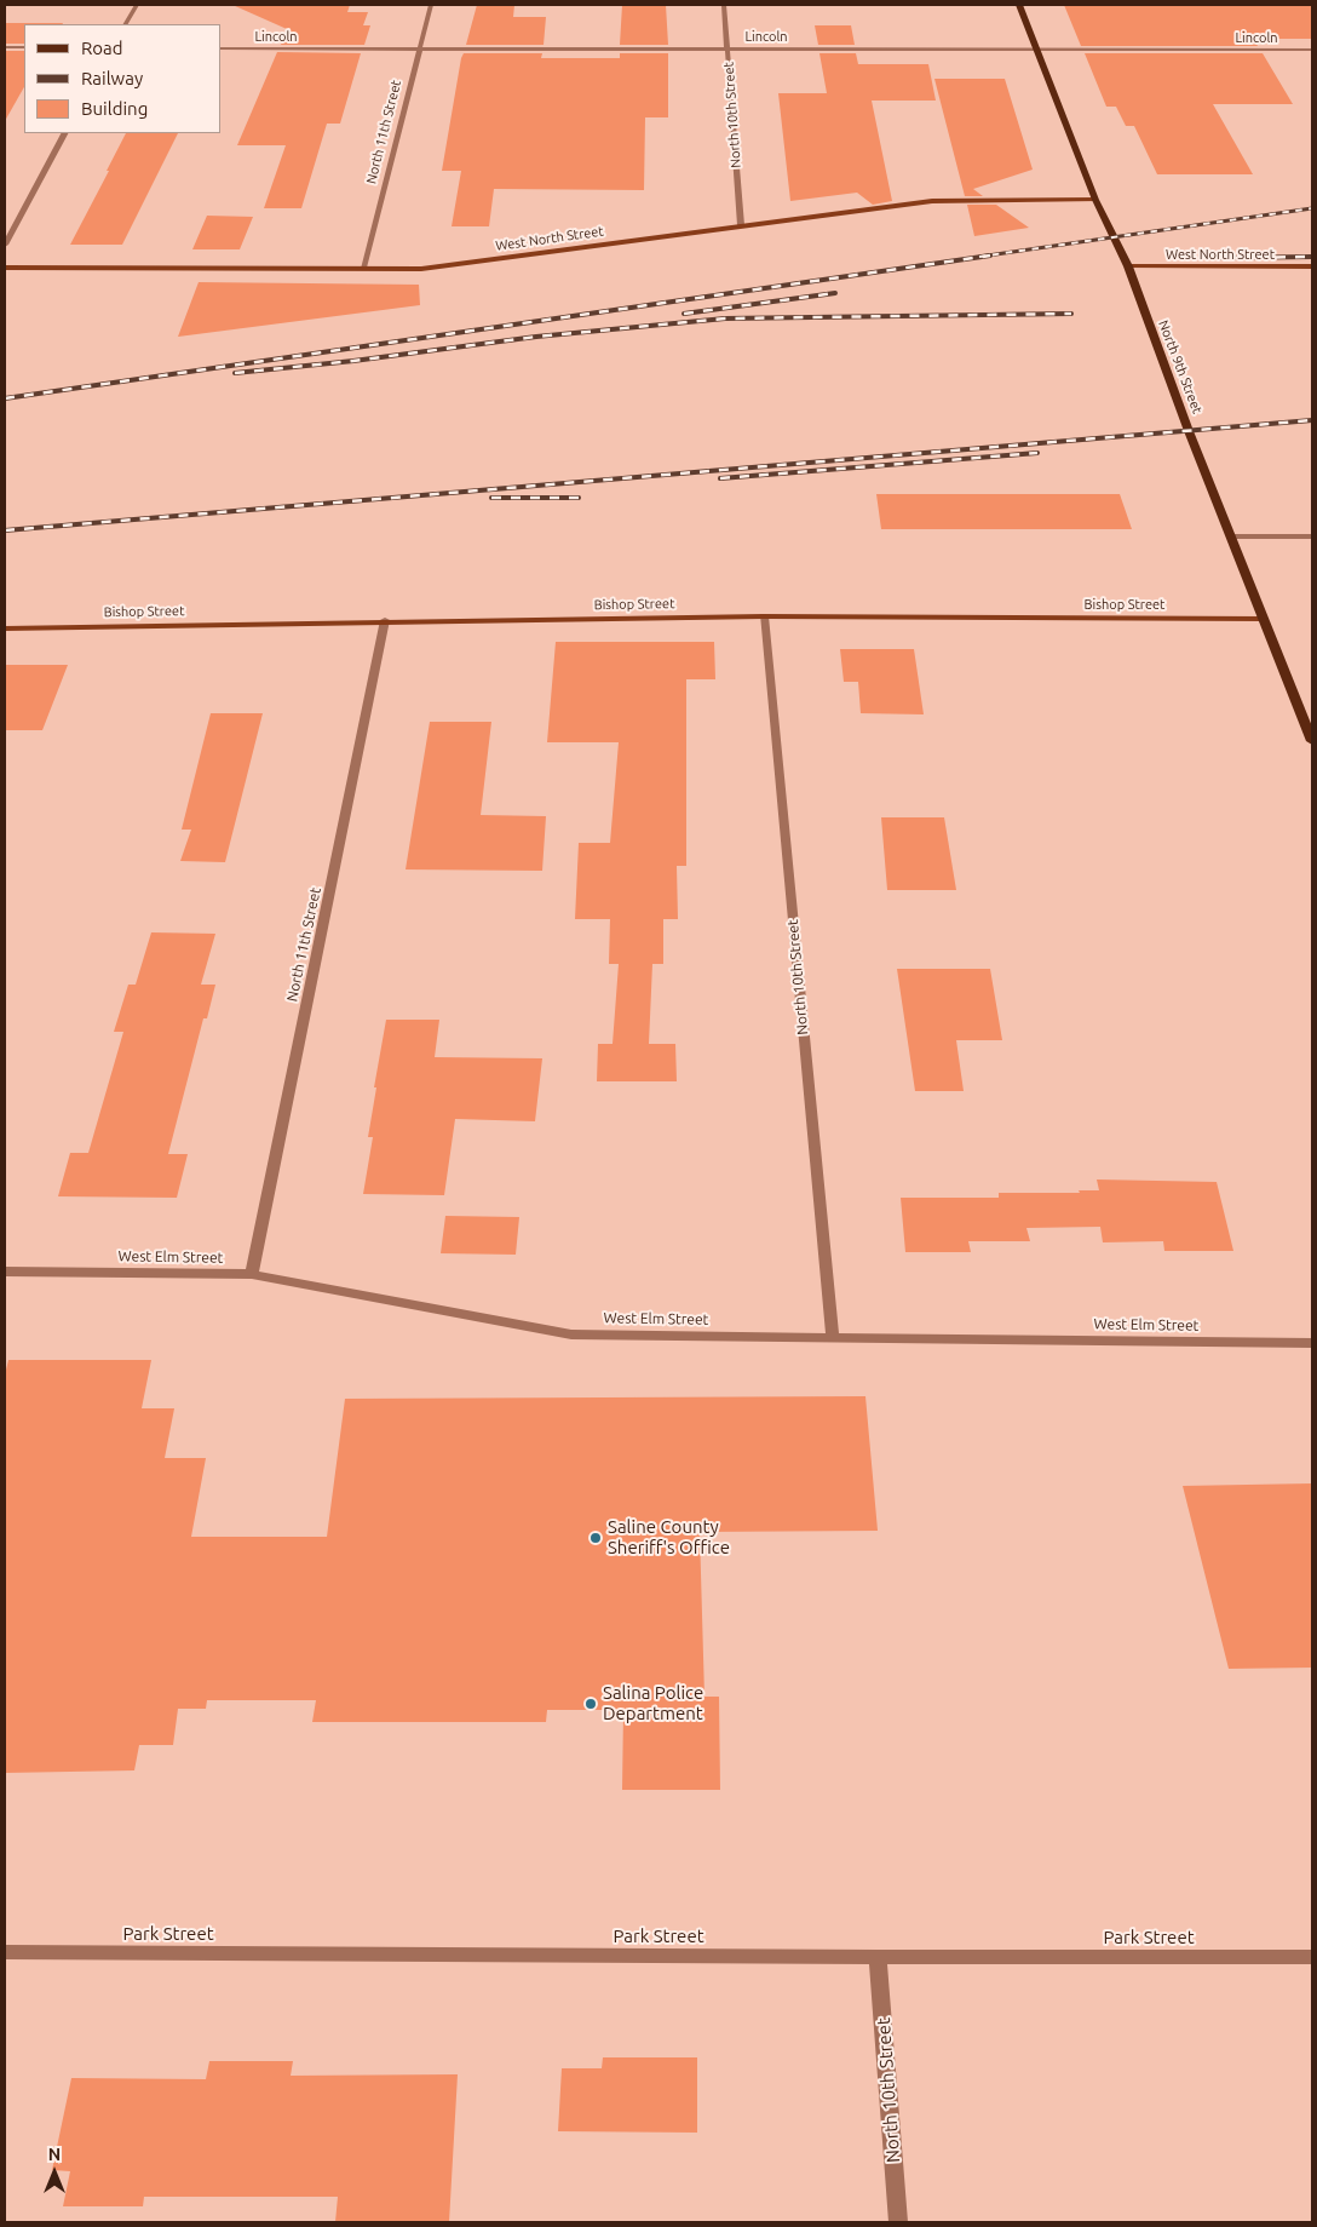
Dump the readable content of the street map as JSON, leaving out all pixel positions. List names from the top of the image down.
{
  "streets": {
    "main road": ["North 9th Street"],
    "street": [
      "Lincoln",
      "North 10th Street",
      "North 11th Street",
      "West North Street",
      "Bishop Street",
      "West Elm Street",
      "Park Street"
    ]
  },
  "crossings": [
    ["Lincoln", "North 10th Street"],
    ["Lincoln", "North 11th Street"],
    ["Lincoln", "North 9th Street"],
    ["North 10th Street", "West North Street"],
    ["North 10th Street", "Bishop Street"],
    ["North 10th Street", "West Elm Street"],
    ["North 10th Street", "Park Street"],
    ["North 11th Street", "West North Street"],
    ["North 11th Street", "Bishop Street"],
    ["North 11th Street", "West Elm Street"],
    ["West North Street", "North 9th Street"],
    ["North 9th Street", "Bishop Street"]
  ],
  "places": ["Saline County Sheriff's Office", "Salina Police Department"],
  "legend": ["Road", "Railway", "Building"],
  "north": "top"
}
